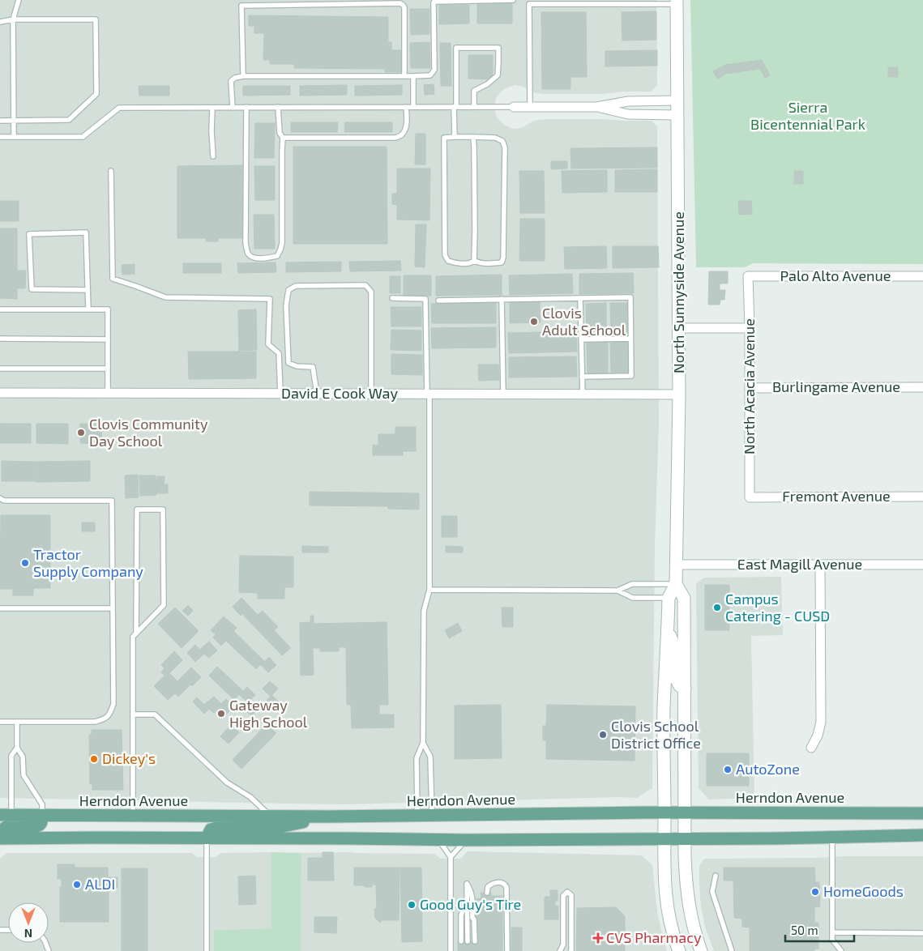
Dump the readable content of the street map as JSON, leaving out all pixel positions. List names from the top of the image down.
{
  "streets": {
    "main road": ["North Sunnyside Avenue", "Herndon Avenue"],
    "street": [
      "Palo Alto Avenue",
      "North Acacia Avenue",
      "Burlingame Avenue",
      "David E Cook Way",
      "Fremont Avenue",
      "East Magill Avenue"
    ]
  },
  "crossings": [
    ["Palo Alto Avenue", "North Acacia Avenue"],
    ["North Sunnyside Avenue", "David E Cook Way"],
    ["North Sunnyside Avenue", "East Magill Avenue"],
    ["North Sunnyside Avenue", "Herndon Avenue"],
    ["North Acacia Avenue", "Burlingame Avenue"],
    ["North Acacia Avenue", "Fremont Avenue"]
  ],
  "parks": ["Sierra Bicentennial Park"],
  "places": {
    "other": [
      "Clovis Adult School",
      "Clovis Community Day School",
      "Tractor Supply Company",
      "Campus Catering - CUSD",
      "Gateway High School",
      "Clovis School District Office",
      "Dickey's",
      "AutoZone",
      "ALDI",
      "HomeGoods",
      "Good Guy's Tire"
    ],
    "health": ["CVS Pharmacy"]
  },
  "scale_bar": "50 m",
  "north": "bottom"
}
